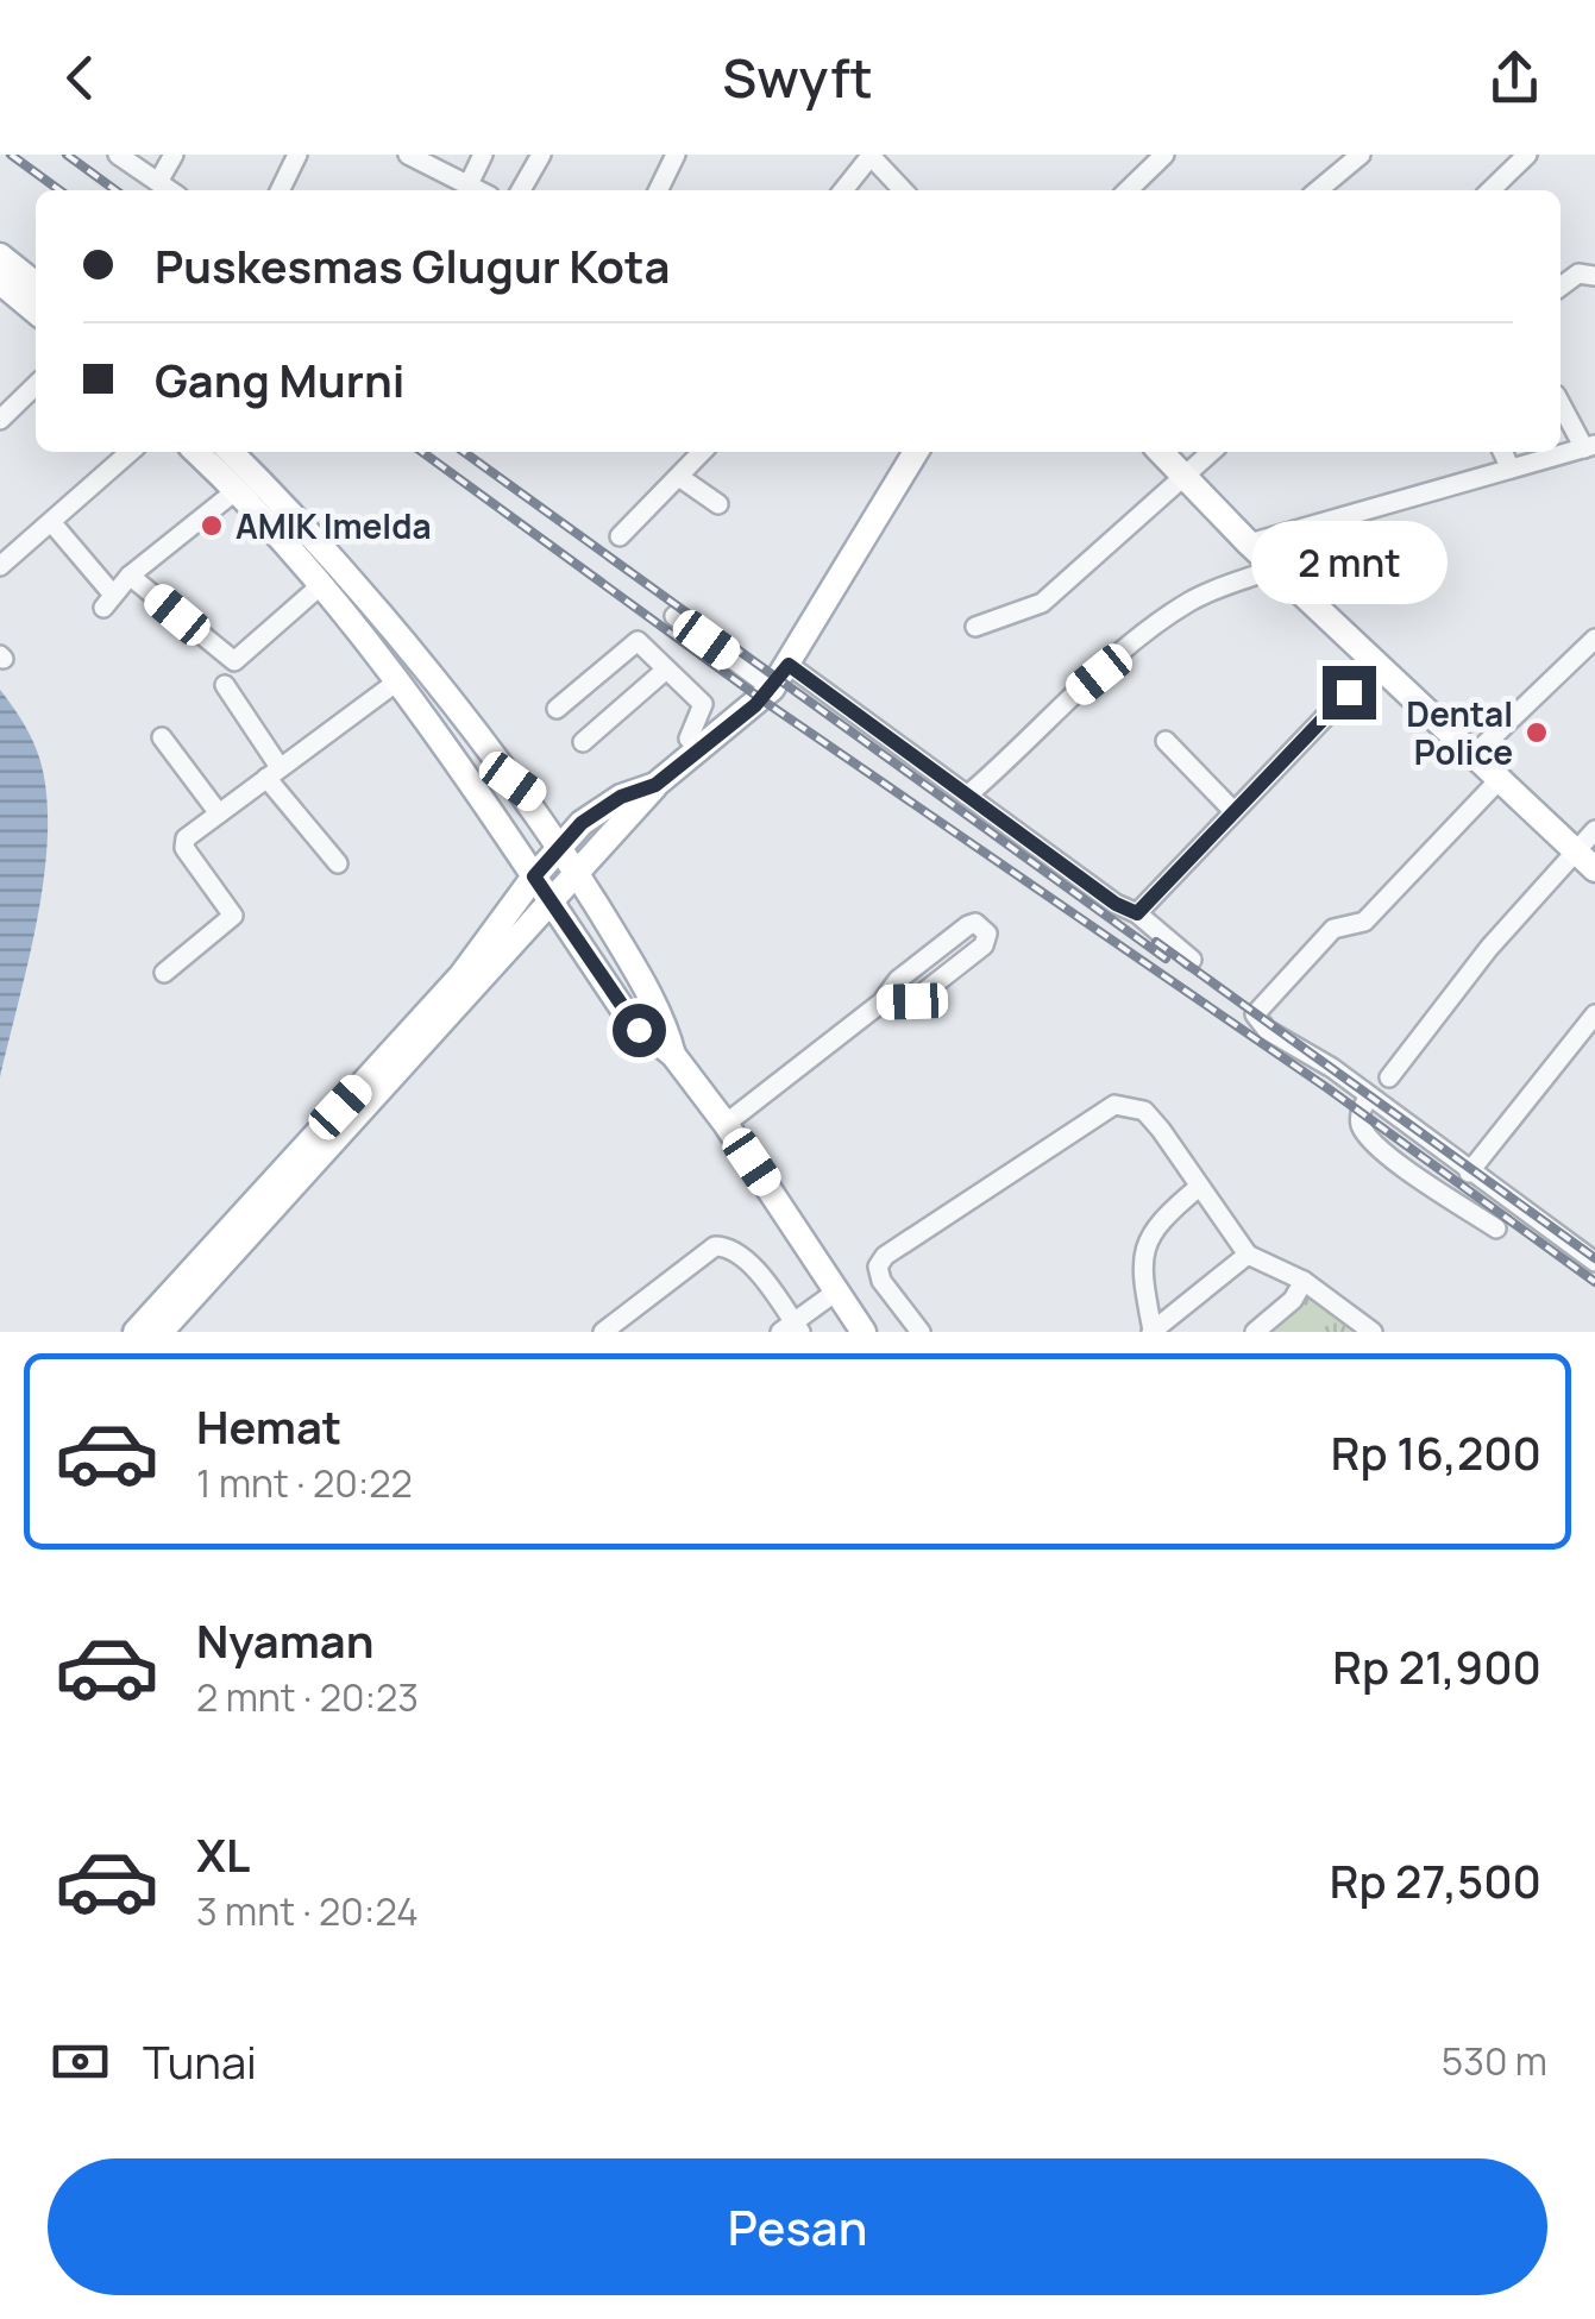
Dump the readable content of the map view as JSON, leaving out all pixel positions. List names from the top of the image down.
{
  "places": ["AMIK Imelda", "Dental Police"],
  "page": {
    "header": "Swyft",
    "banner": ["Puskesmas Glugur Kota", "Gang Murni"],
    "bubble": "2 mnt",
    "list": [
      {
        "name": "Hemat",
        "note": "1 mnt · 20:22",
        "value": "Rp 16,200"
      },
      {
        "name": "Nyaman",
        "note": "2 mnt · 20:23",
        "value": "Rp 21,900"
      },
      {
        "name": "XL",
        "note": "3 mnt · 20:24",
        "value": "Rp 27,500"
      }
    ],
    "pay": ["Tunai", "530 m"],
    "buttons": "Pesan"
  }
}
